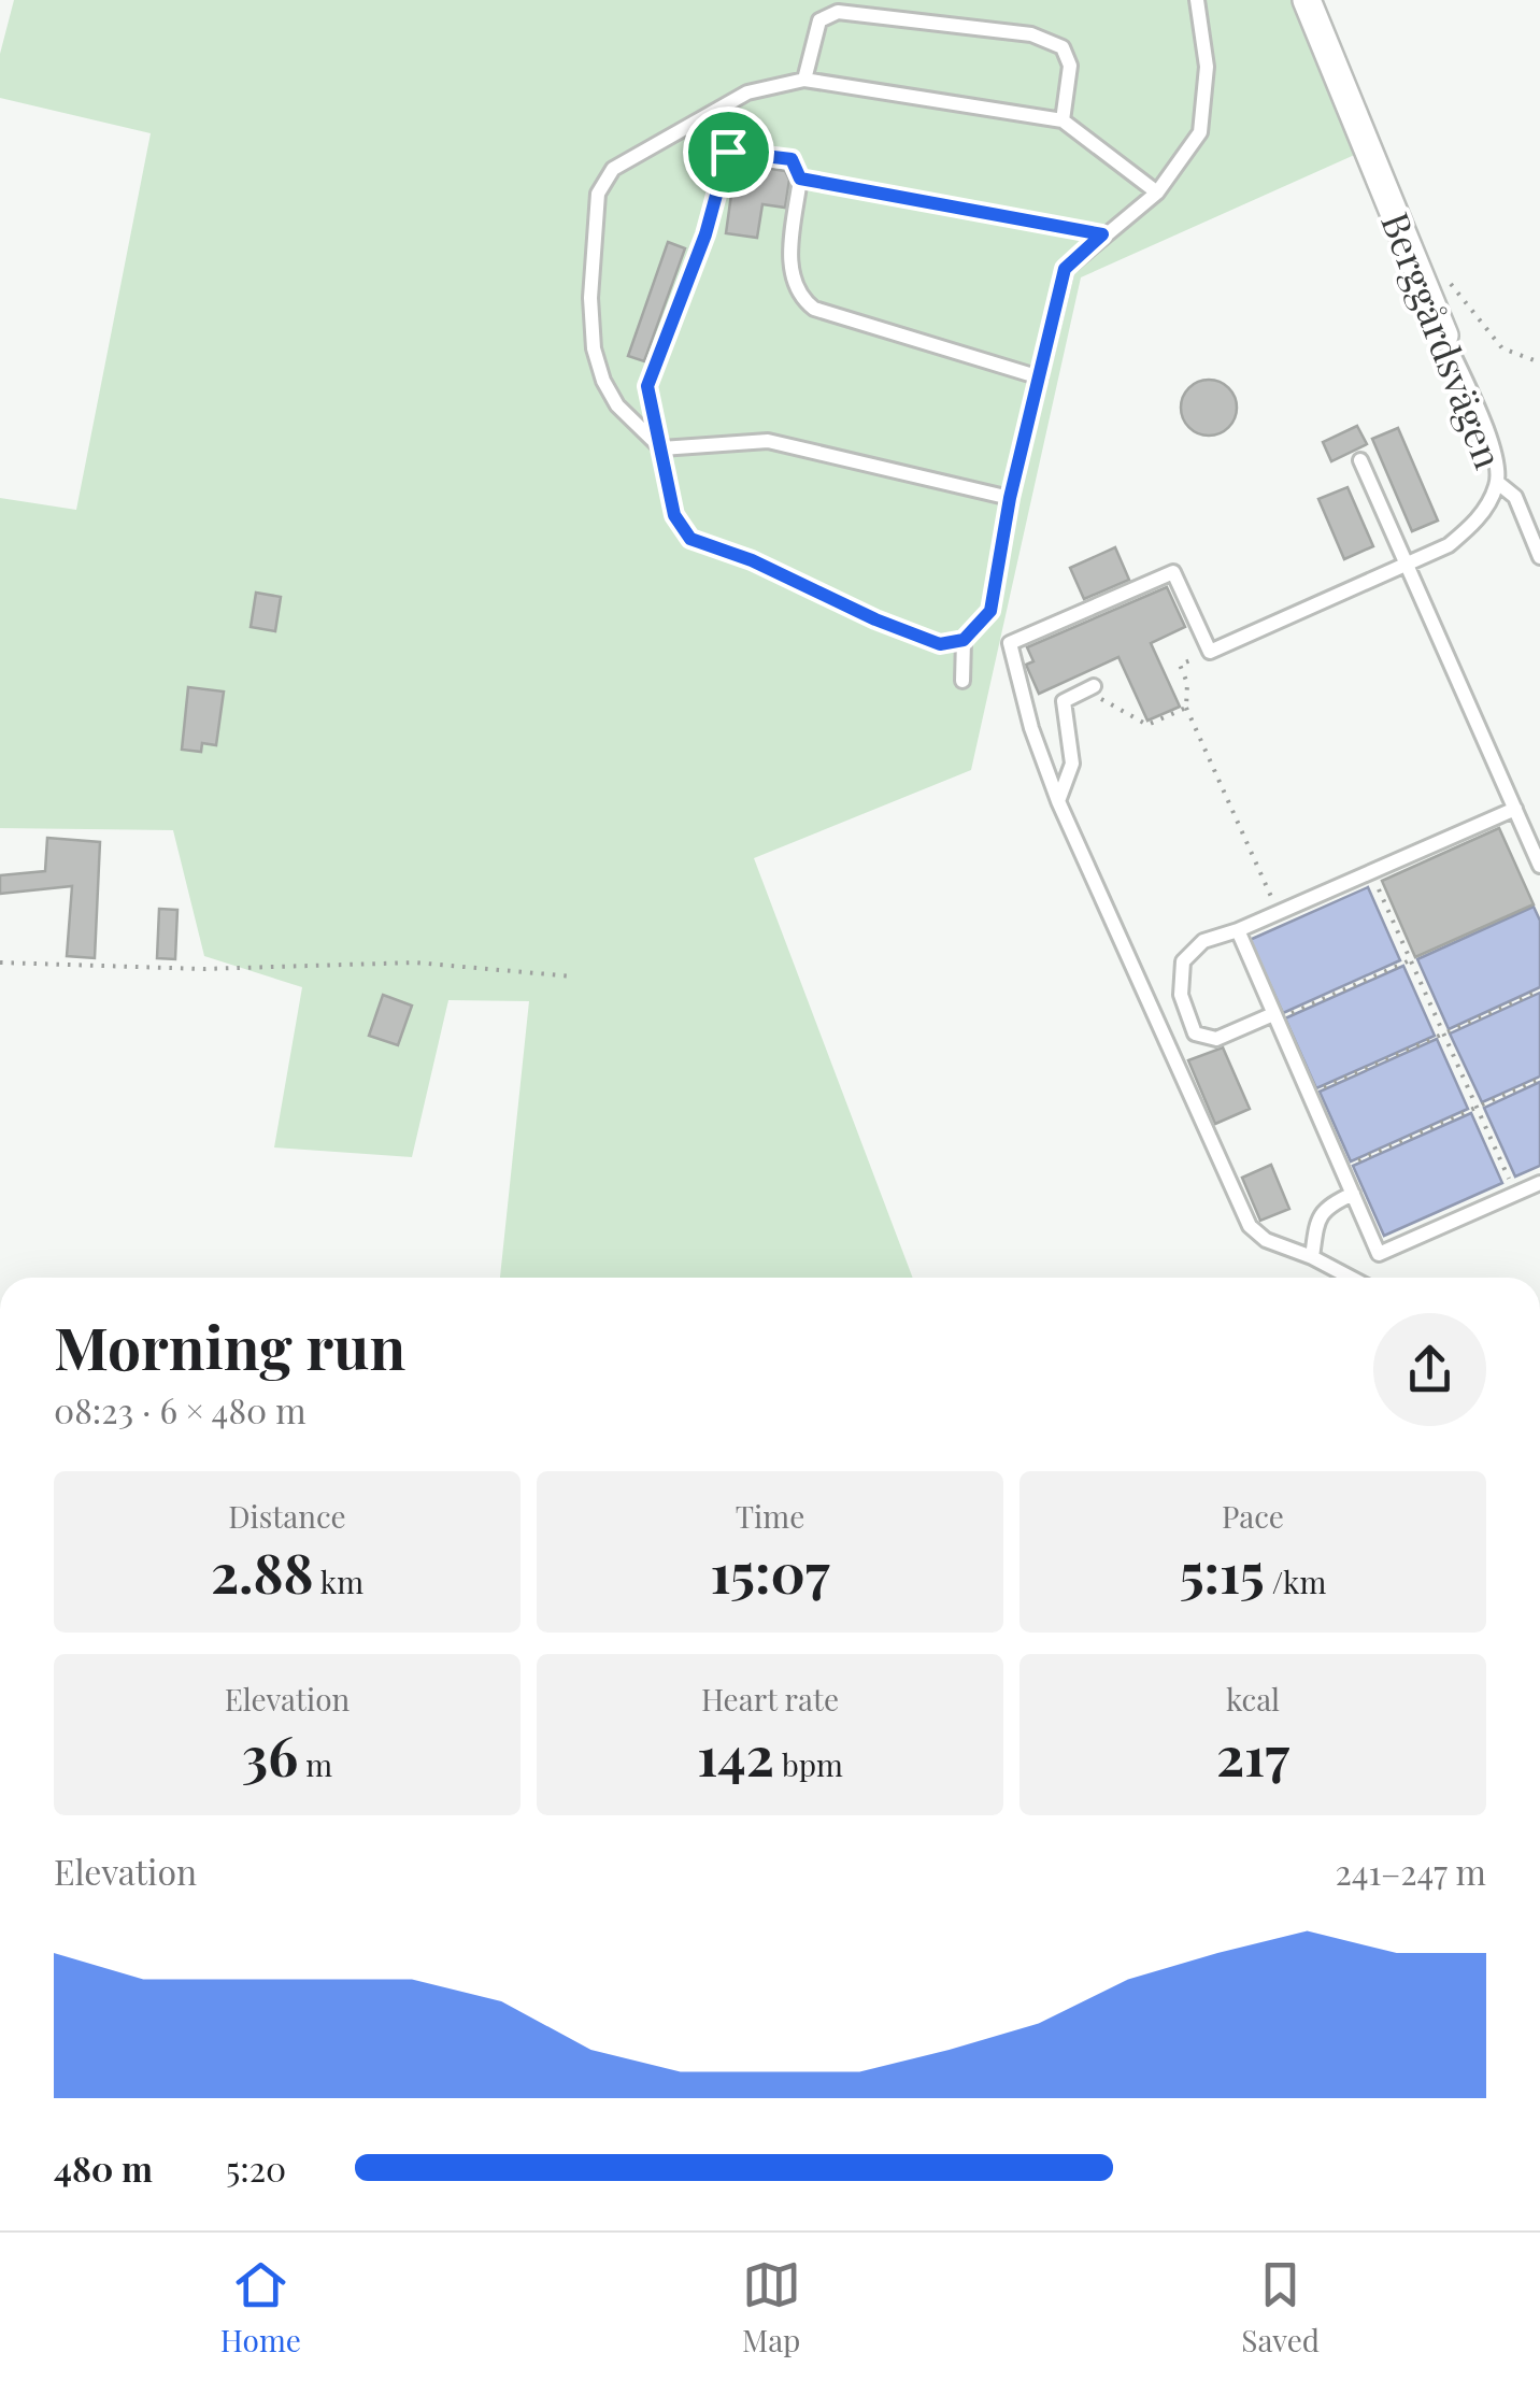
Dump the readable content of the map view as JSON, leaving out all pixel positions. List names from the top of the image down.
{
  "streets": {
    "street": ["Berggårdsvägen"]
  },
  "page": {
    "heading": ["Morning run", "08:23 · 6 × 480 m"],
    "stats": [
      ["Distance", "2.88 km"],
      ["Time", "15:07"],
      ["Pace", "5:15 /km"],
      ["Elevation", "36 m"],
      ["Heart rate", "142 bpm"],
      ["kcal", "217"]
    ],
    "chart": ["Elevation", "241–247 m"],
    "list": [
      {
        "name": "480 m",
        "note": "5:20"
      }
    ],
    "tabs": ["Home", "Map", "Saved"]
  }
}
